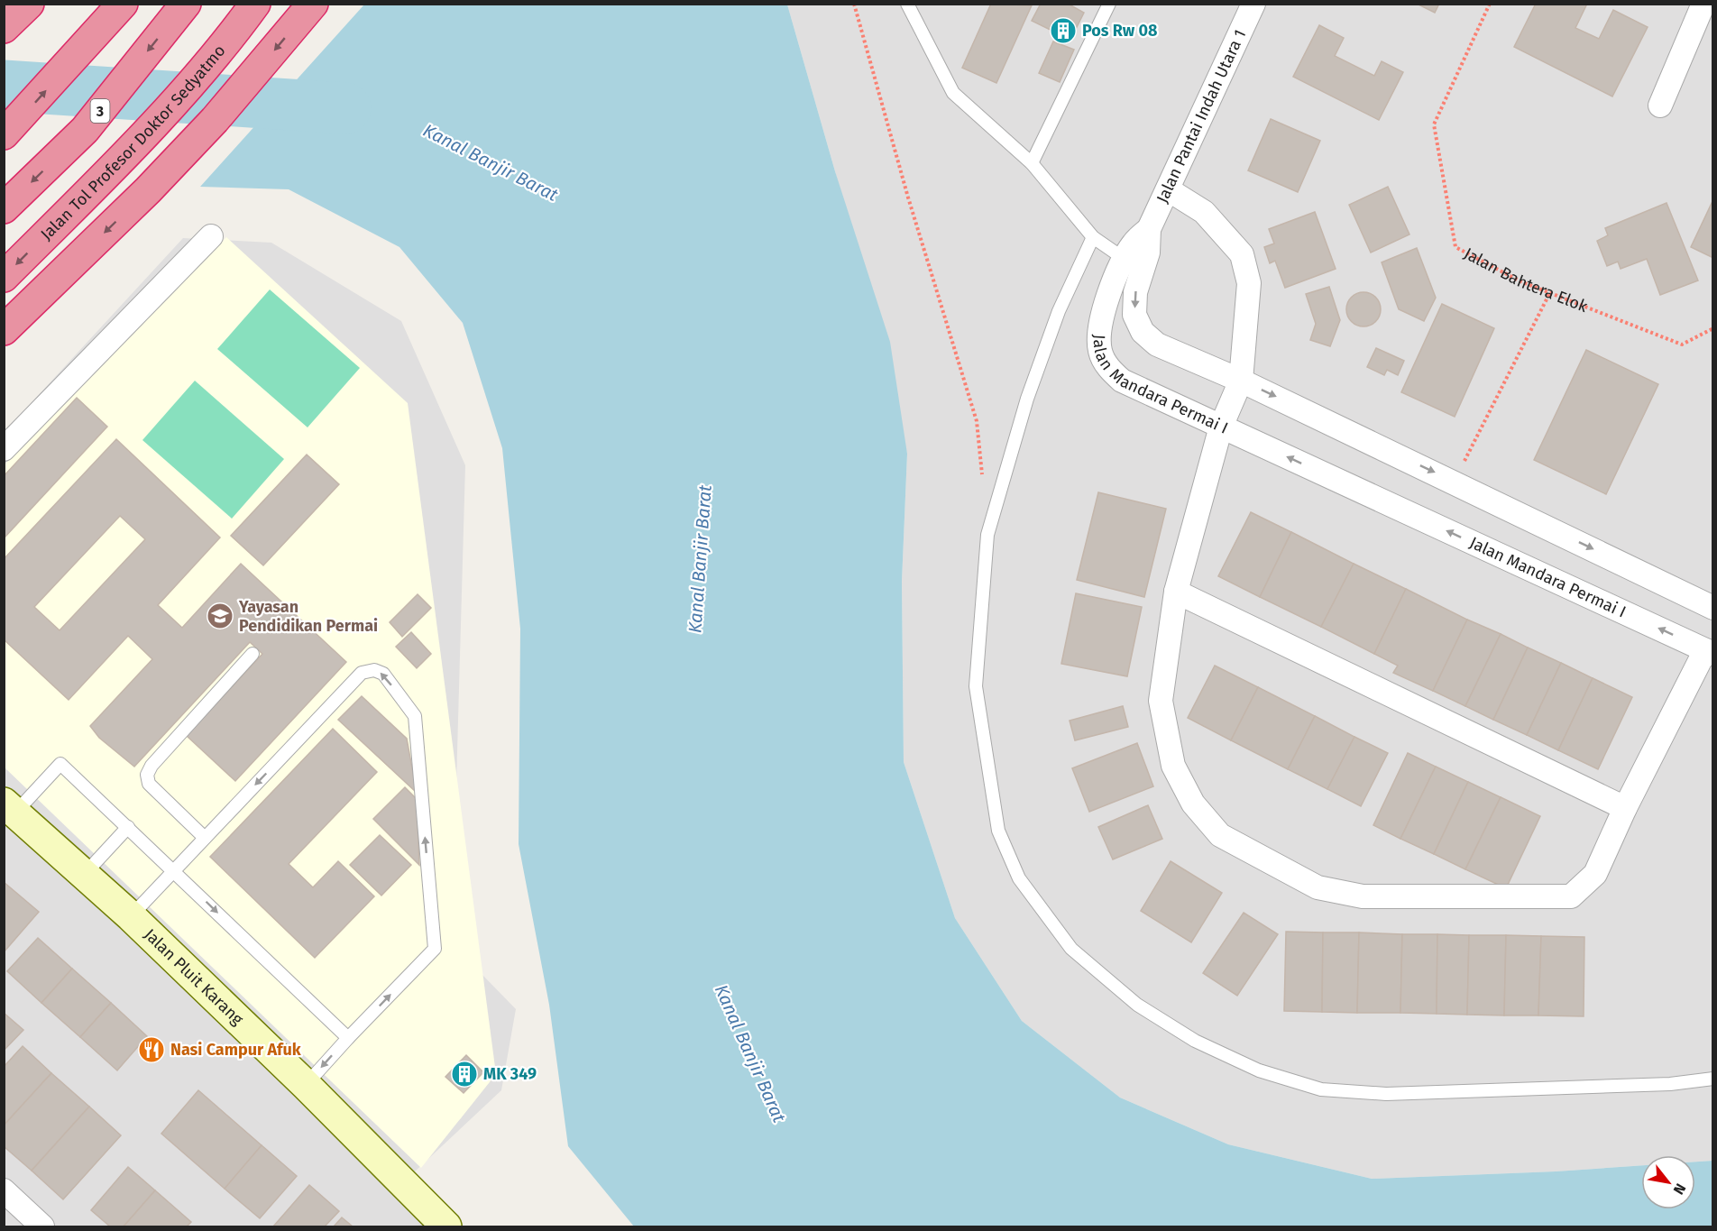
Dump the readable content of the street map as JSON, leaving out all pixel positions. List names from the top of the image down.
{
  "streets": {
    "highway": ["3", "Jalan Tol Profesor Doktor Sedyatmo"],
    "street": ["Jalan Pantai Indah Utara 1", "Jalan Mandara Permai I", "Jalan Pluit Karang"],
    "path": ["Jalan Bahtera Elok"]
  },
  "crossings": [
    ["Jalan Pantai Indah Utara 1", "Jalan Mandara Permai I"]
  ],
  "water": ["Kanal Banjir Barat"],
  "places": {
    "building": ["Pos Rw 08", "MK 349"],
    "school or university": ["Yayasan Pendidikan Permai"],
    "restaurant": ["Nasi Campur Afuk"]
  },
  "north": "bottom right"
}
